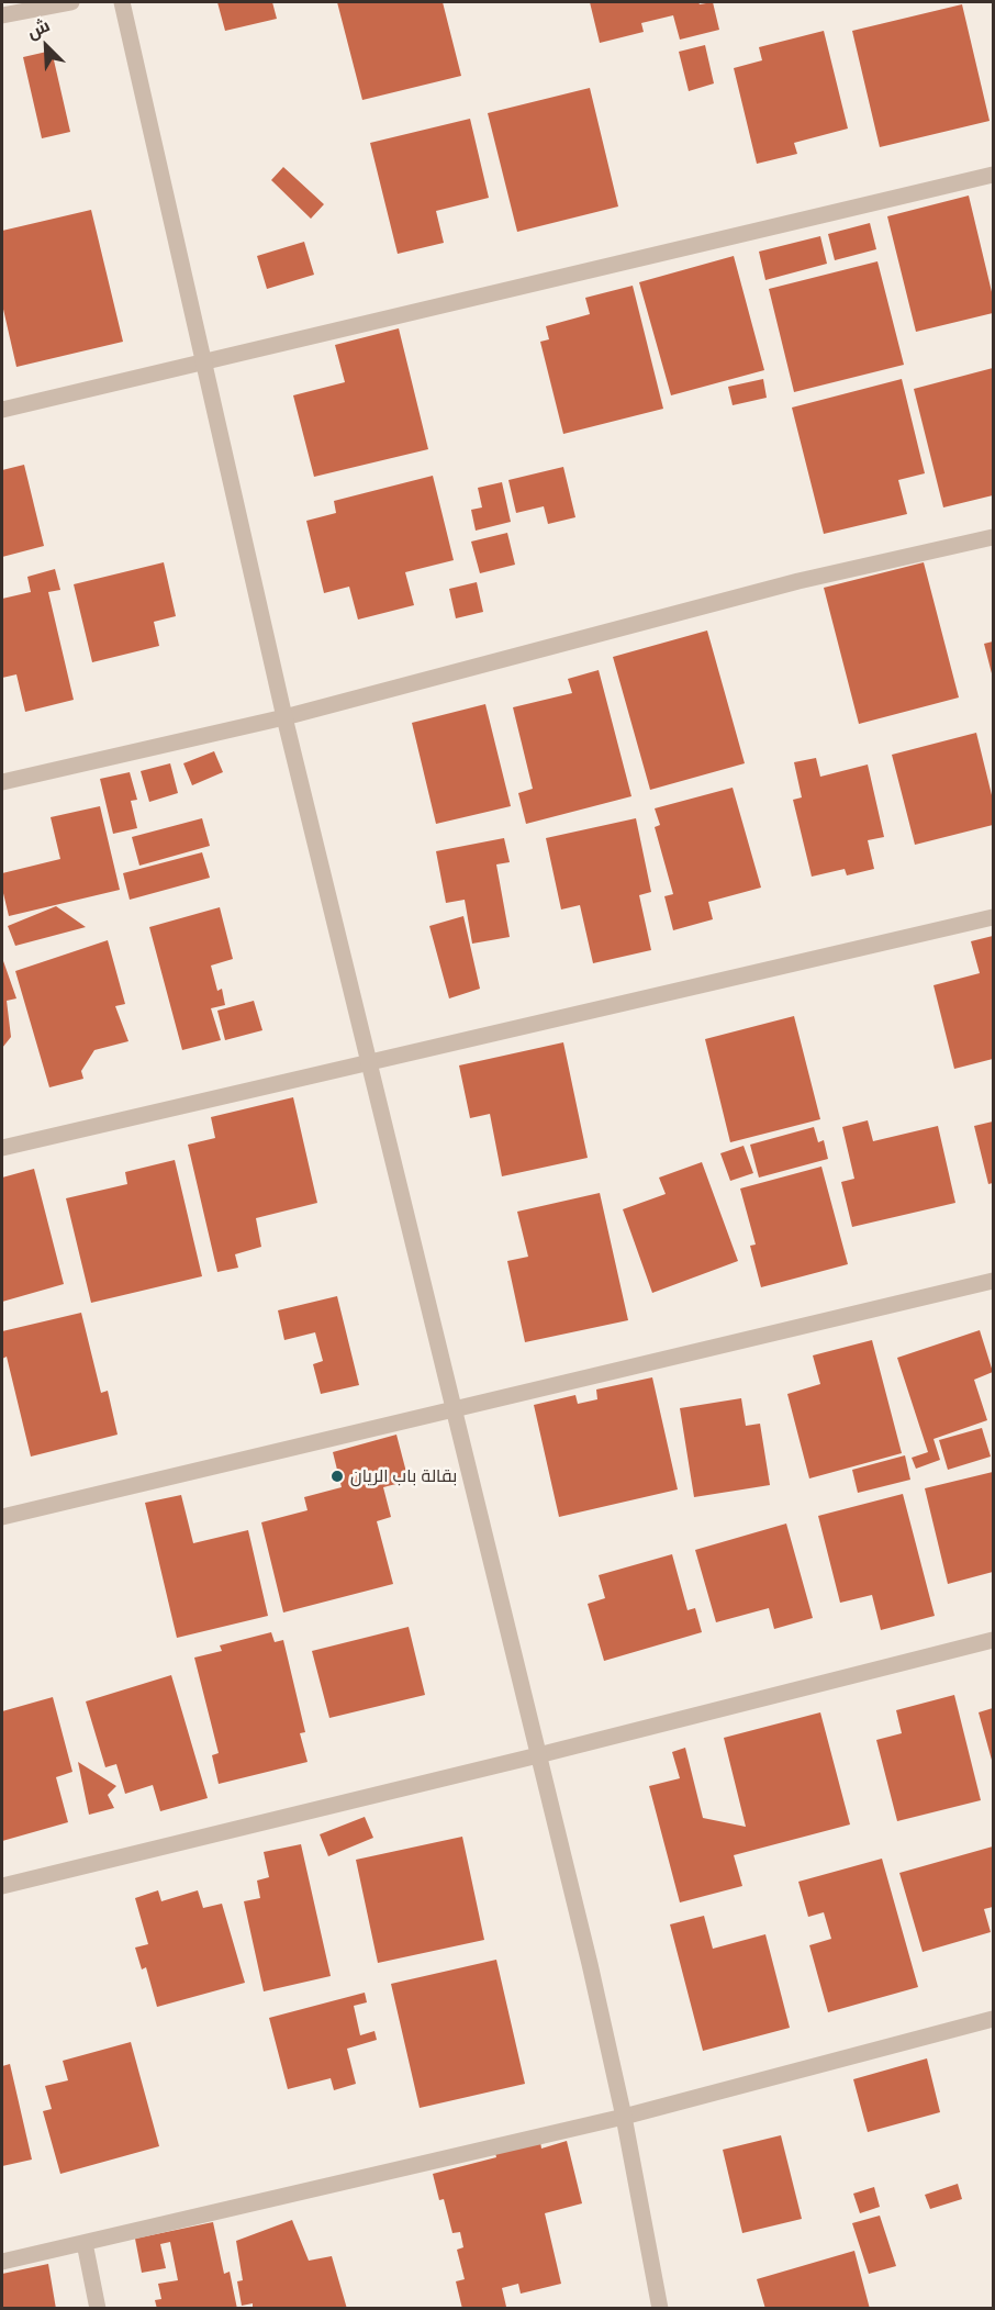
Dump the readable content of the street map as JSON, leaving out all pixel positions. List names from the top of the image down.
{
  "places": ["بقالة باب الريان"],
  "north": "top left"
}
